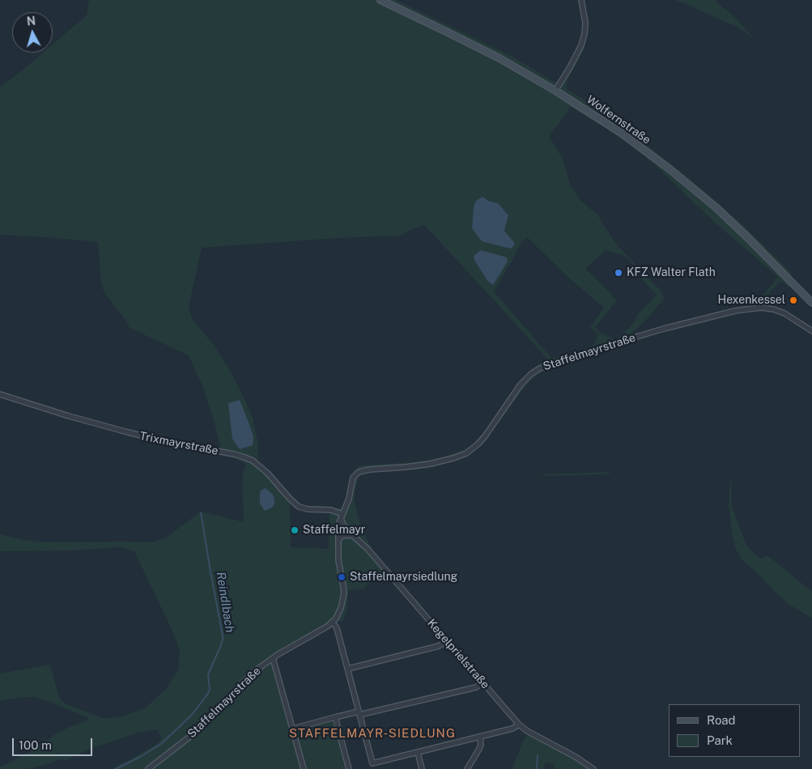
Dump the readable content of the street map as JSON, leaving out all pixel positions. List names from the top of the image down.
{
  "streets": {
    "main road": ["Wolfernstraße"],
    "street": ["Staffelmayrstraße", "Trixmayrstraße", "Kegelprielstraße"]
  },
  "crossings": [
    ["Staffelmayrstraße", "Trixmayrstraße"],
    ["Staffelmayrstraße", "Kegelprielstraße"]
  ],
  "districts": ["STAFFELMAYR-SIEDLUNG"],
  "water": ["Reindlbach"],
  "places": [
    "KFZ Walter Flath",
    "Hexenkessel",
    "Staffelmayr",
    "Staffelmayrsiedlung"
  ],
  "legend": ["Road", "Park"],
  "scale_bar": "100 m",
  "north": "top"
}
